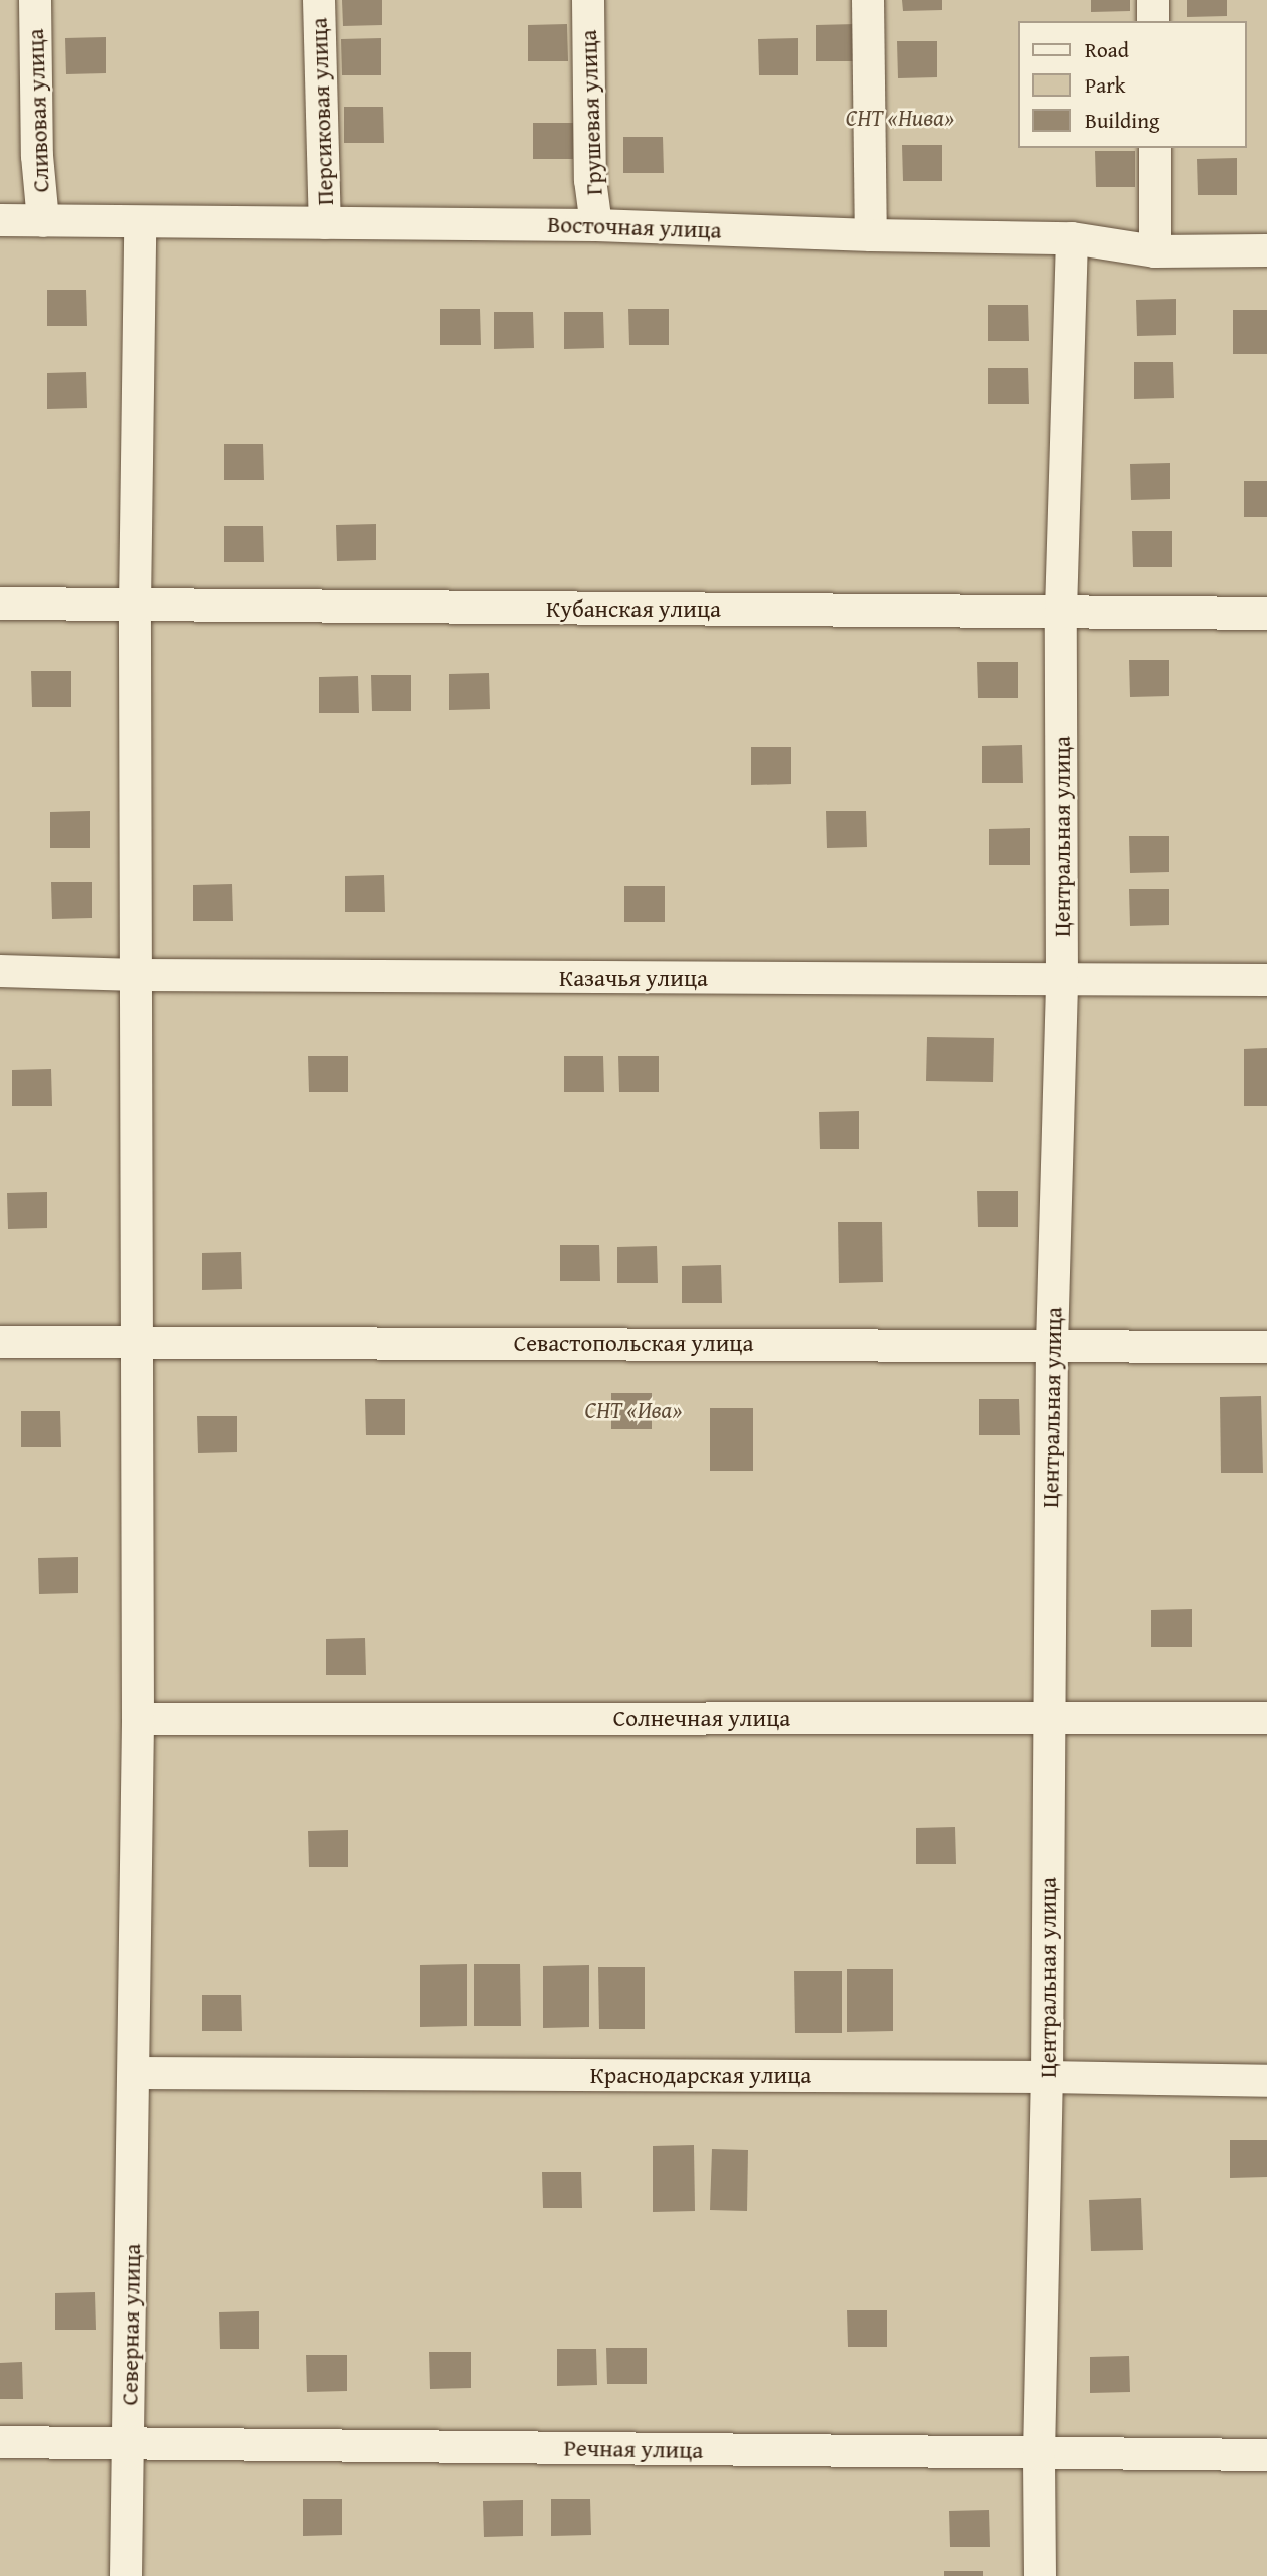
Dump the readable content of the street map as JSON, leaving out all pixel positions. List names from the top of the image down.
{
  "streets": {
    "street": [
      "Сливовая улица",
      "Персиковая улица",
      "Грушевая улица",
      "Восточная улица",
      "Кубанская улица",
      "Центральная улица",
      "Казачья улица",
      "Севастопольская улица",
      "Солнечная улица",
      "Краснодарская улица",
      "Северная улица",
      "Речная улица"
    ]
  },
  "crossings": [
    ["Сливовая улица", "Восточная улица"],
    ["Персиковая улица", "Восточная улица"],
    ["Грушевая улица", "Восточная улица"],
    ["Восточная улица", "Центральная улица"],
    ["Восточная улица", "Северная улица"],
    ["Кубанская улица", "Центральная улица"],
    ["Кубанская улица", "Северная улица"],
    ["Центральная улица", "Казачья улица"],
    ["Центральная улица", "Севастопольская улица"],
    ["Центральная улица", "Солнечная улица"],
    ["Центральная улица", "Краснодарская улица"],
    ["Центральная улица", "Речная улица"],
    ["Казачья улица", "Северная улица"],
    ["Севастопольская улица", "Северная улица"],
    ["Солнечная улица", "Северная улица"],
    ["Краснодарская улица", "Северная улица"],
    ["Северная улица", "Речная улица"]
  ],
  "parks": ["СНТ «Нива»", "СНТ «Ива»"],
  "legend": ["Road", "Park", "Building"]
}
